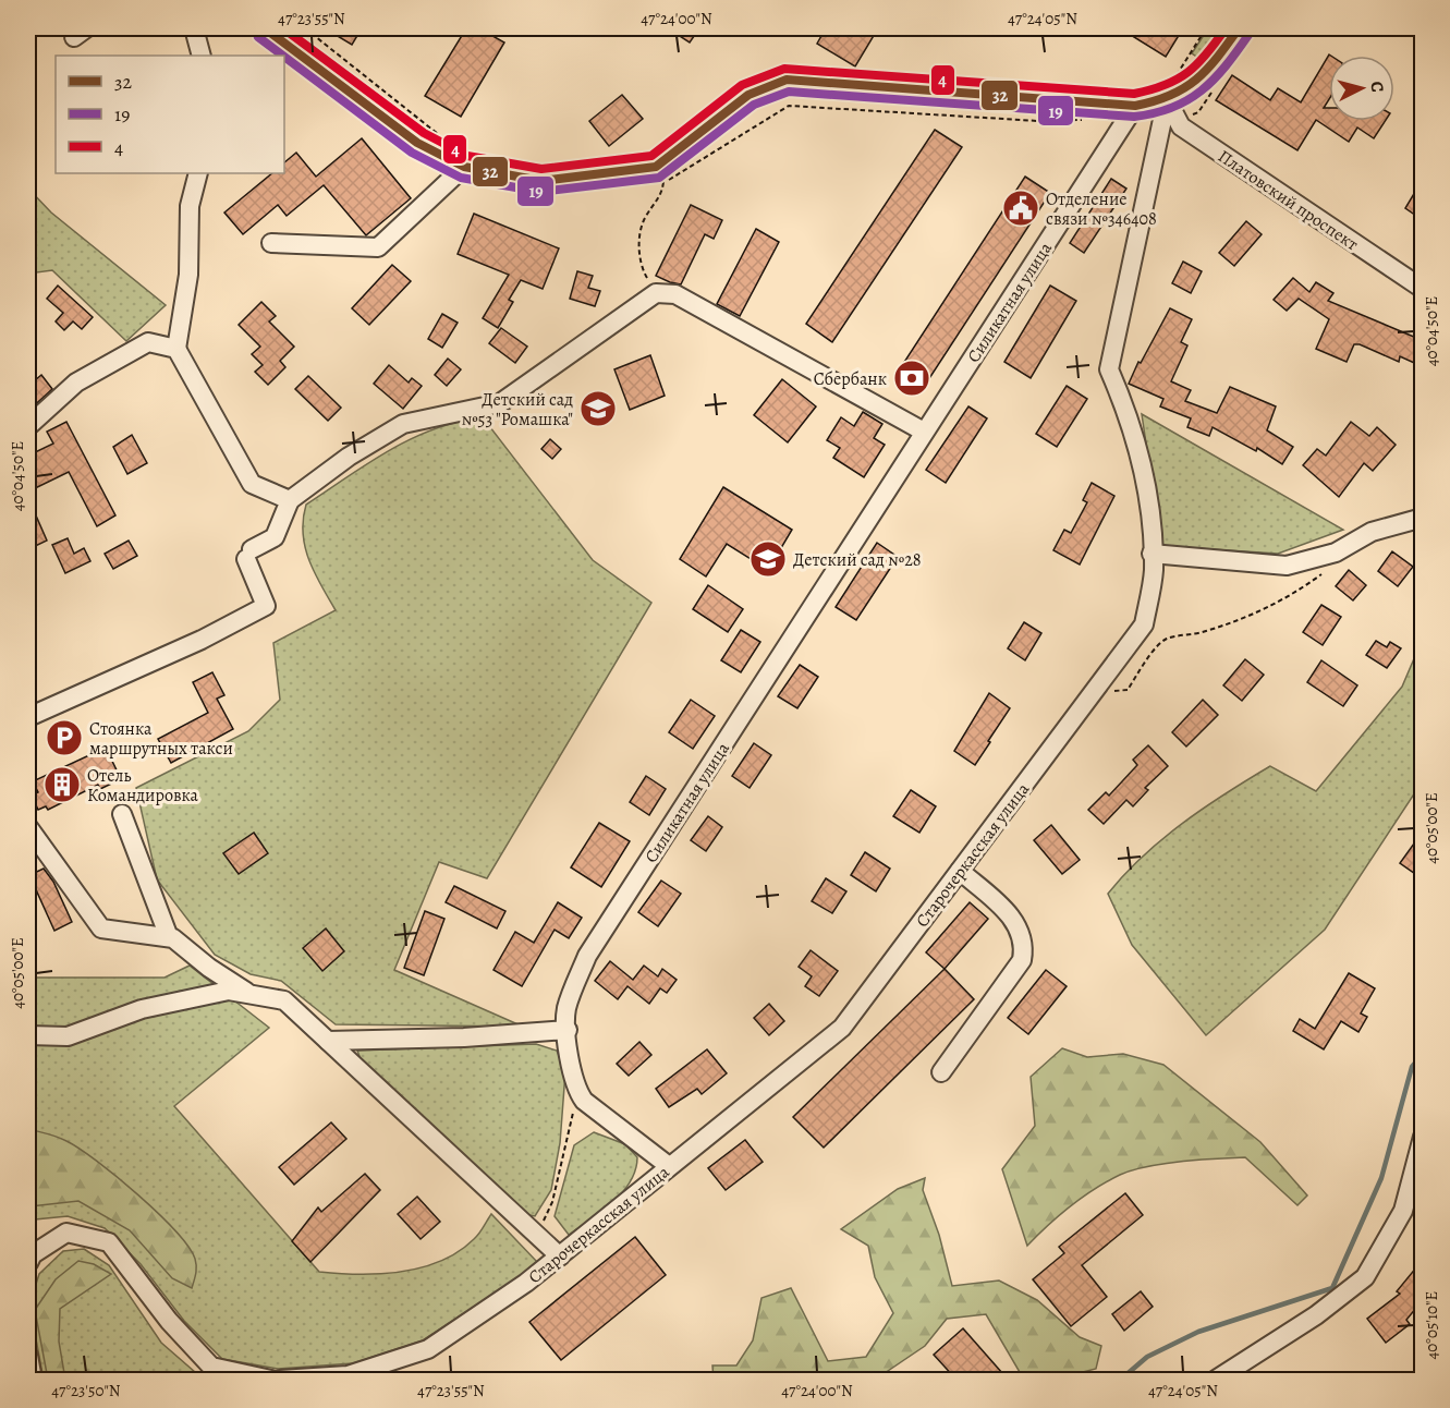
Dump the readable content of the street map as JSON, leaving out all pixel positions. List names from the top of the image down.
{
  "streets": {
    "street": ["Платовский проспект", "Силикатная улица", "Старочеркасская улица"]
  },
  "crossings": [
    ["Платовский проспект", "Старочеркасская улица"]
  ],
  "places": {
    "public building": ["Отделение связи №346408"],
    "bank": ["Сбербанк"],
    "school or university": ["Детский сад №53 \"Ромашка\"", "Детский сад №28"],
    "parking": ["Стоянка маршрутных такси"],
    "building": ["Отель Командировка"]
  },
  "lines": ["transit line 32", "transit line 4", "transit line 19"],
  "legend": ["32", "19", "4"],
  "north": "right",
  "coordinates": [
    "47°23'55\"N",
    "47°24'00\"N",
    "47°24'05\"N",
    "40°04'50\"E",
    "40°05'00\"E",
    "40°05'10\"E",
    "47°23'50\"N"
  ]
}
